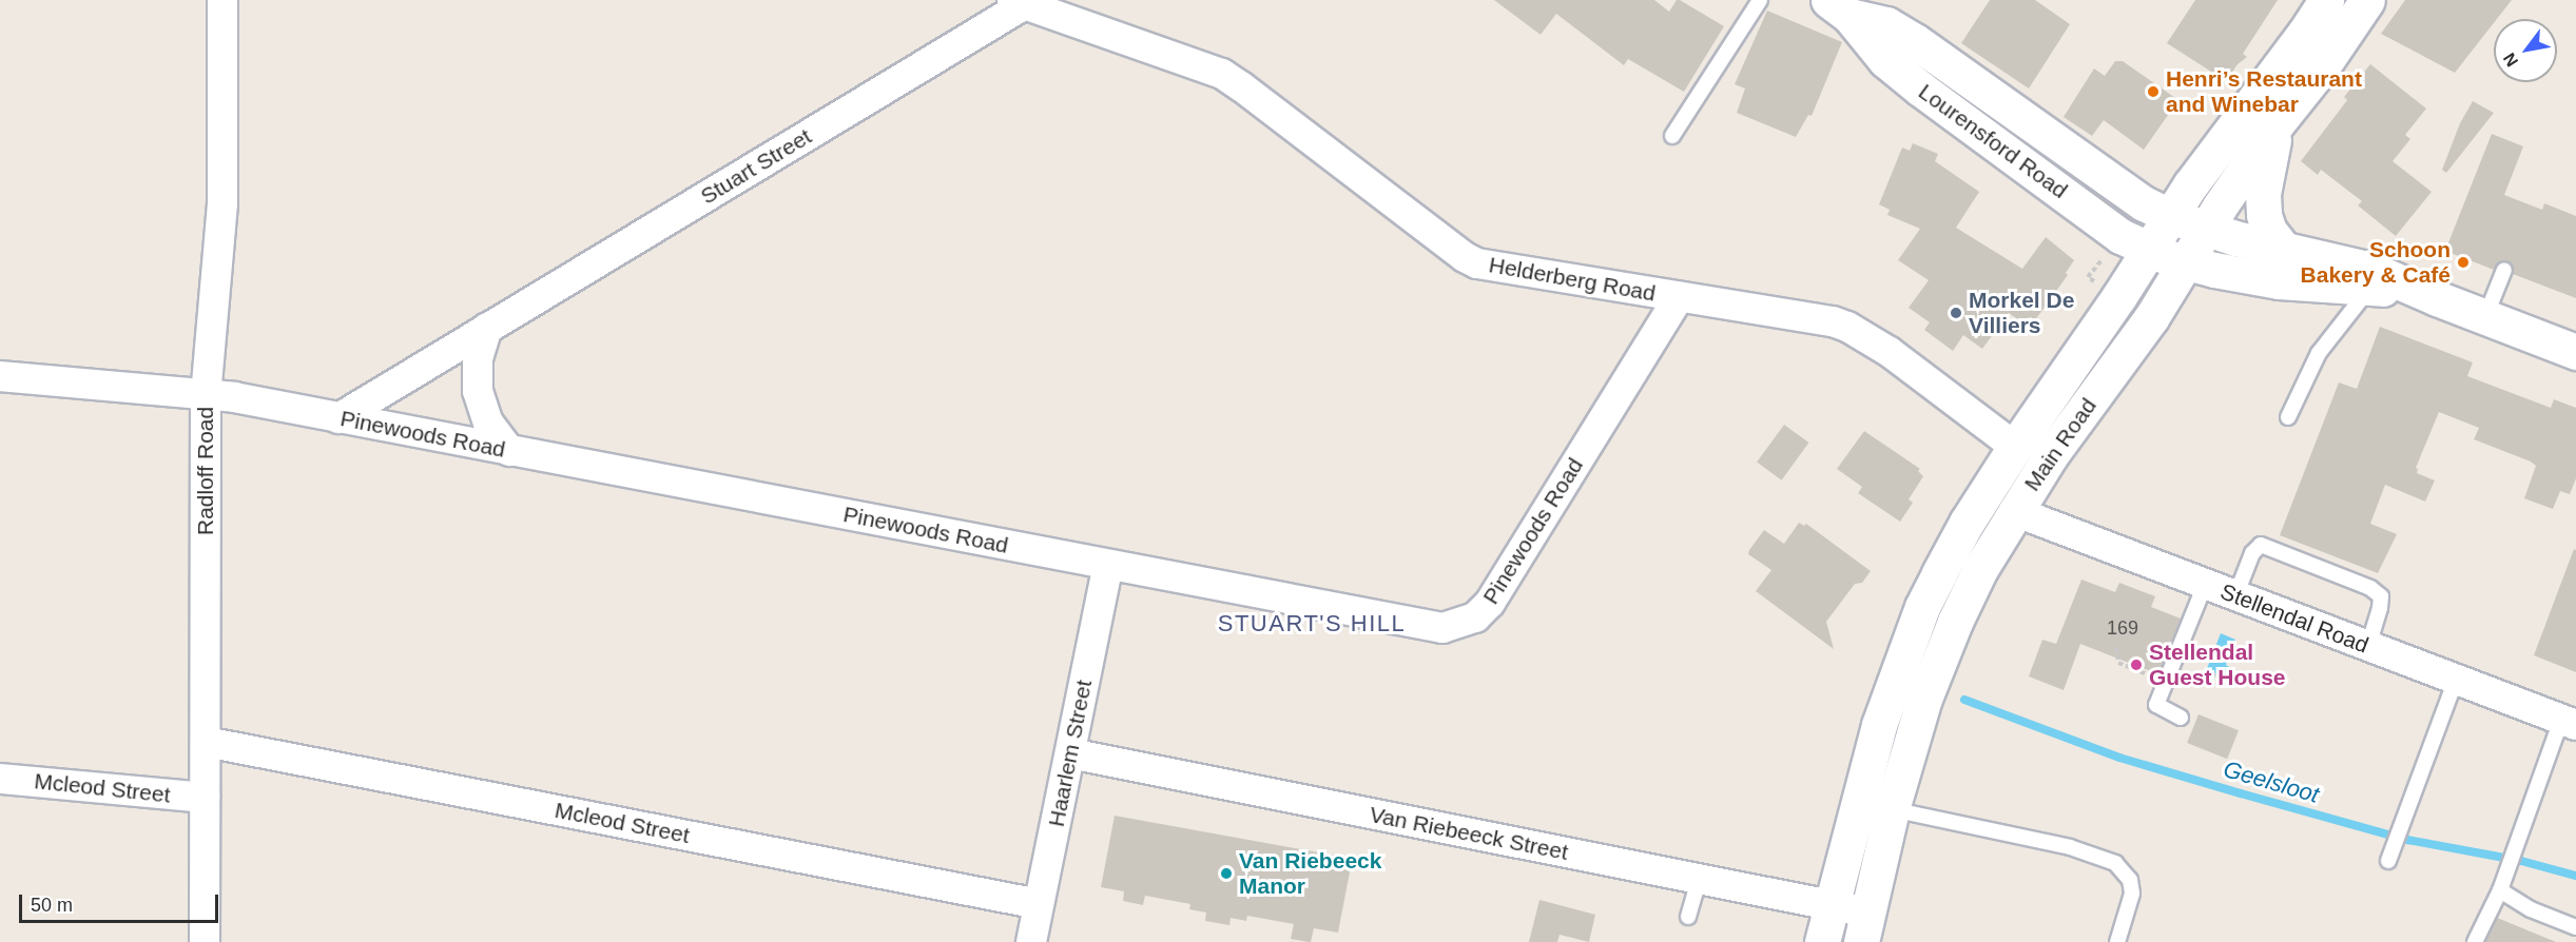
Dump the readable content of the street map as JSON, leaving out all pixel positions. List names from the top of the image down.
{
  "streets": {
    "main road": ["Lourensford Road", "Main Road"],
    "street": [
      "Stuart Street",
      "Helderberg Road",
      "Pinewoods Road",
      "Radloff Road",
      "Stellendal Road",
      "Haarlem Street",
      "Mcleod Street",
      "Van Riebeeck Street"
    ]
  },
  "crossings": [
    ["Lourensford Road", "Main Road"],
    ["Stuart Street", "Helderberg Road"],
    ["Stuart Street", "Pinewoods Road"],
    ["Helderberg Road", "Pinewoods Road"],
    ["Helderberg Road", "Main Road"],
    ["Pinewoods Road", "Radloff Road"],
    ["Pinewoods Road", "Haarlem Street"],
    ["Main Road", "Stellendal Road"],
    ["Main Road", "Van Riebeeck Street"],
    ["Radloff Road", "Mcleod Street"],
    ["Haarlem Street", "Mcleod Street"],
    ["Haarlem Street", "Van Riebeeck Street"]
  ],
  "districts": ["STUART'S HILL"],
  "water": ["Geelsloot"],
  "places": [
    "Henri’s Restaurant and Winebar",
    "Schoon Bakery & Café",
    "Morkel De Villiers",
    "Stellendal Guest House",
    "Van Riebeeck Manor"
  ],
  "house_numbers": ["169"],
  "scale_bar": "50 m",
  "north": "bottom left"
}
